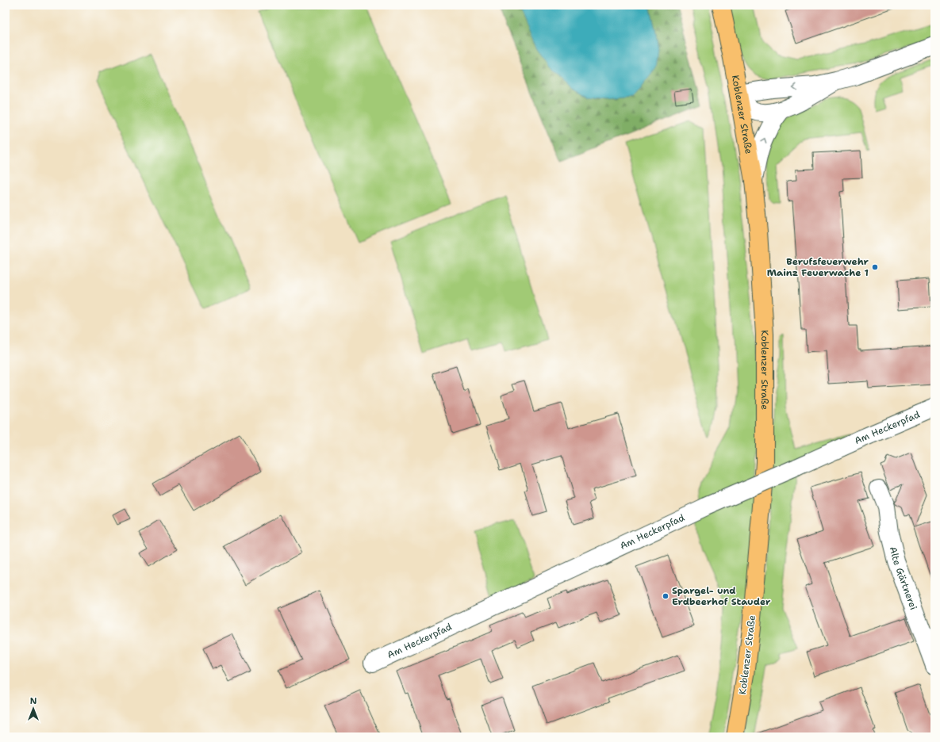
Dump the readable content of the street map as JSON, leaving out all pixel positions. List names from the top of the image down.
{
  "streets": {
    "main road": ["Koblenzer Straße"],
    "street": ["Am Heckerpfad", "Alte Gärtnerei"]
  },
  "places": ["Berufsfeuerwehr Mainz Feuerwache 1", "Spargel- und Erdbeerhof Stauder"],
  "north": "top"
}
